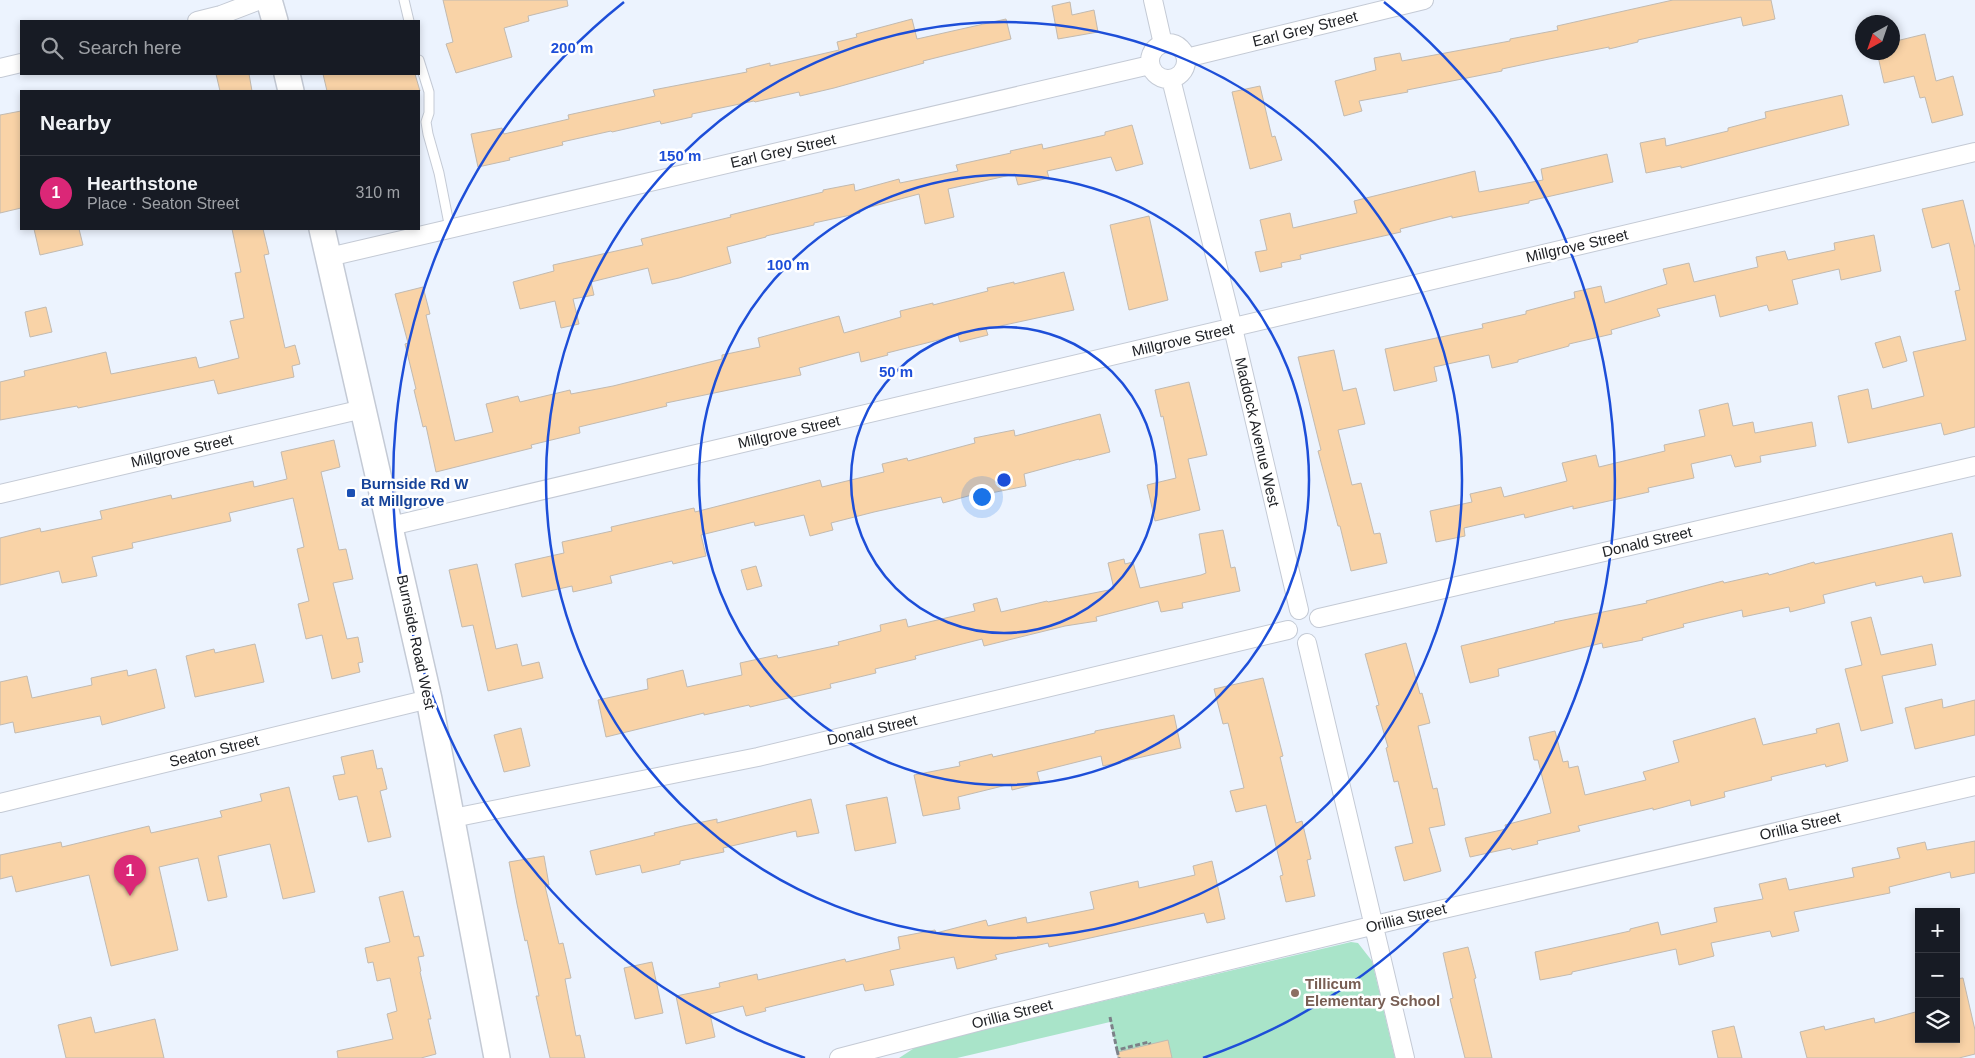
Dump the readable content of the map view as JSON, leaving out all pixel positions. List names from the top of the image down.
{
  "streets": {
    "main road": ["Burnside Road West"],
    "street": [
      "Earl Grey Street",
      "Millgrove Street",
      "Maddock Avenue West",
      "Donald Street",
      "Seaton Street",
      "Orillia Street"
    ]
  },
  "crossings": [
    ["Earl Grey Street", "Maddock Avenue West"],
    ["Earl Grey Street", "Burnside Road West"],
    ["Millgrove Street", "Maddock Avenue West"],
    ["Millgrove Street", "Burnside Road West"],
    ["Maddock Avenue West", "Donald Street"],
    ["Donald Street", "Burnside Road West"],
    ["Burnside Road West", "Seaton Street"]
  ],
  "places": {
    "transit": ["Burnside Rd W at Millgrove"],
    "other": ["Tillicum Elementary School"]
  },
  "north": "bottom left",
  "page": {
    "search": "Search here",
    "heading": "Nearby",
    "list": [
      {
        "mark": "1",
        "name": "Hearthstone",
        "note": "Place · Seaton Street",
        "value": "310 m"
      }
    ],
    "pins": "1",
    "map_buttons": ["+", "−"]
  },
  "rings": [
    "200 m",
    "150 m",
    "100 m",
    "50 m"
  ]
}
